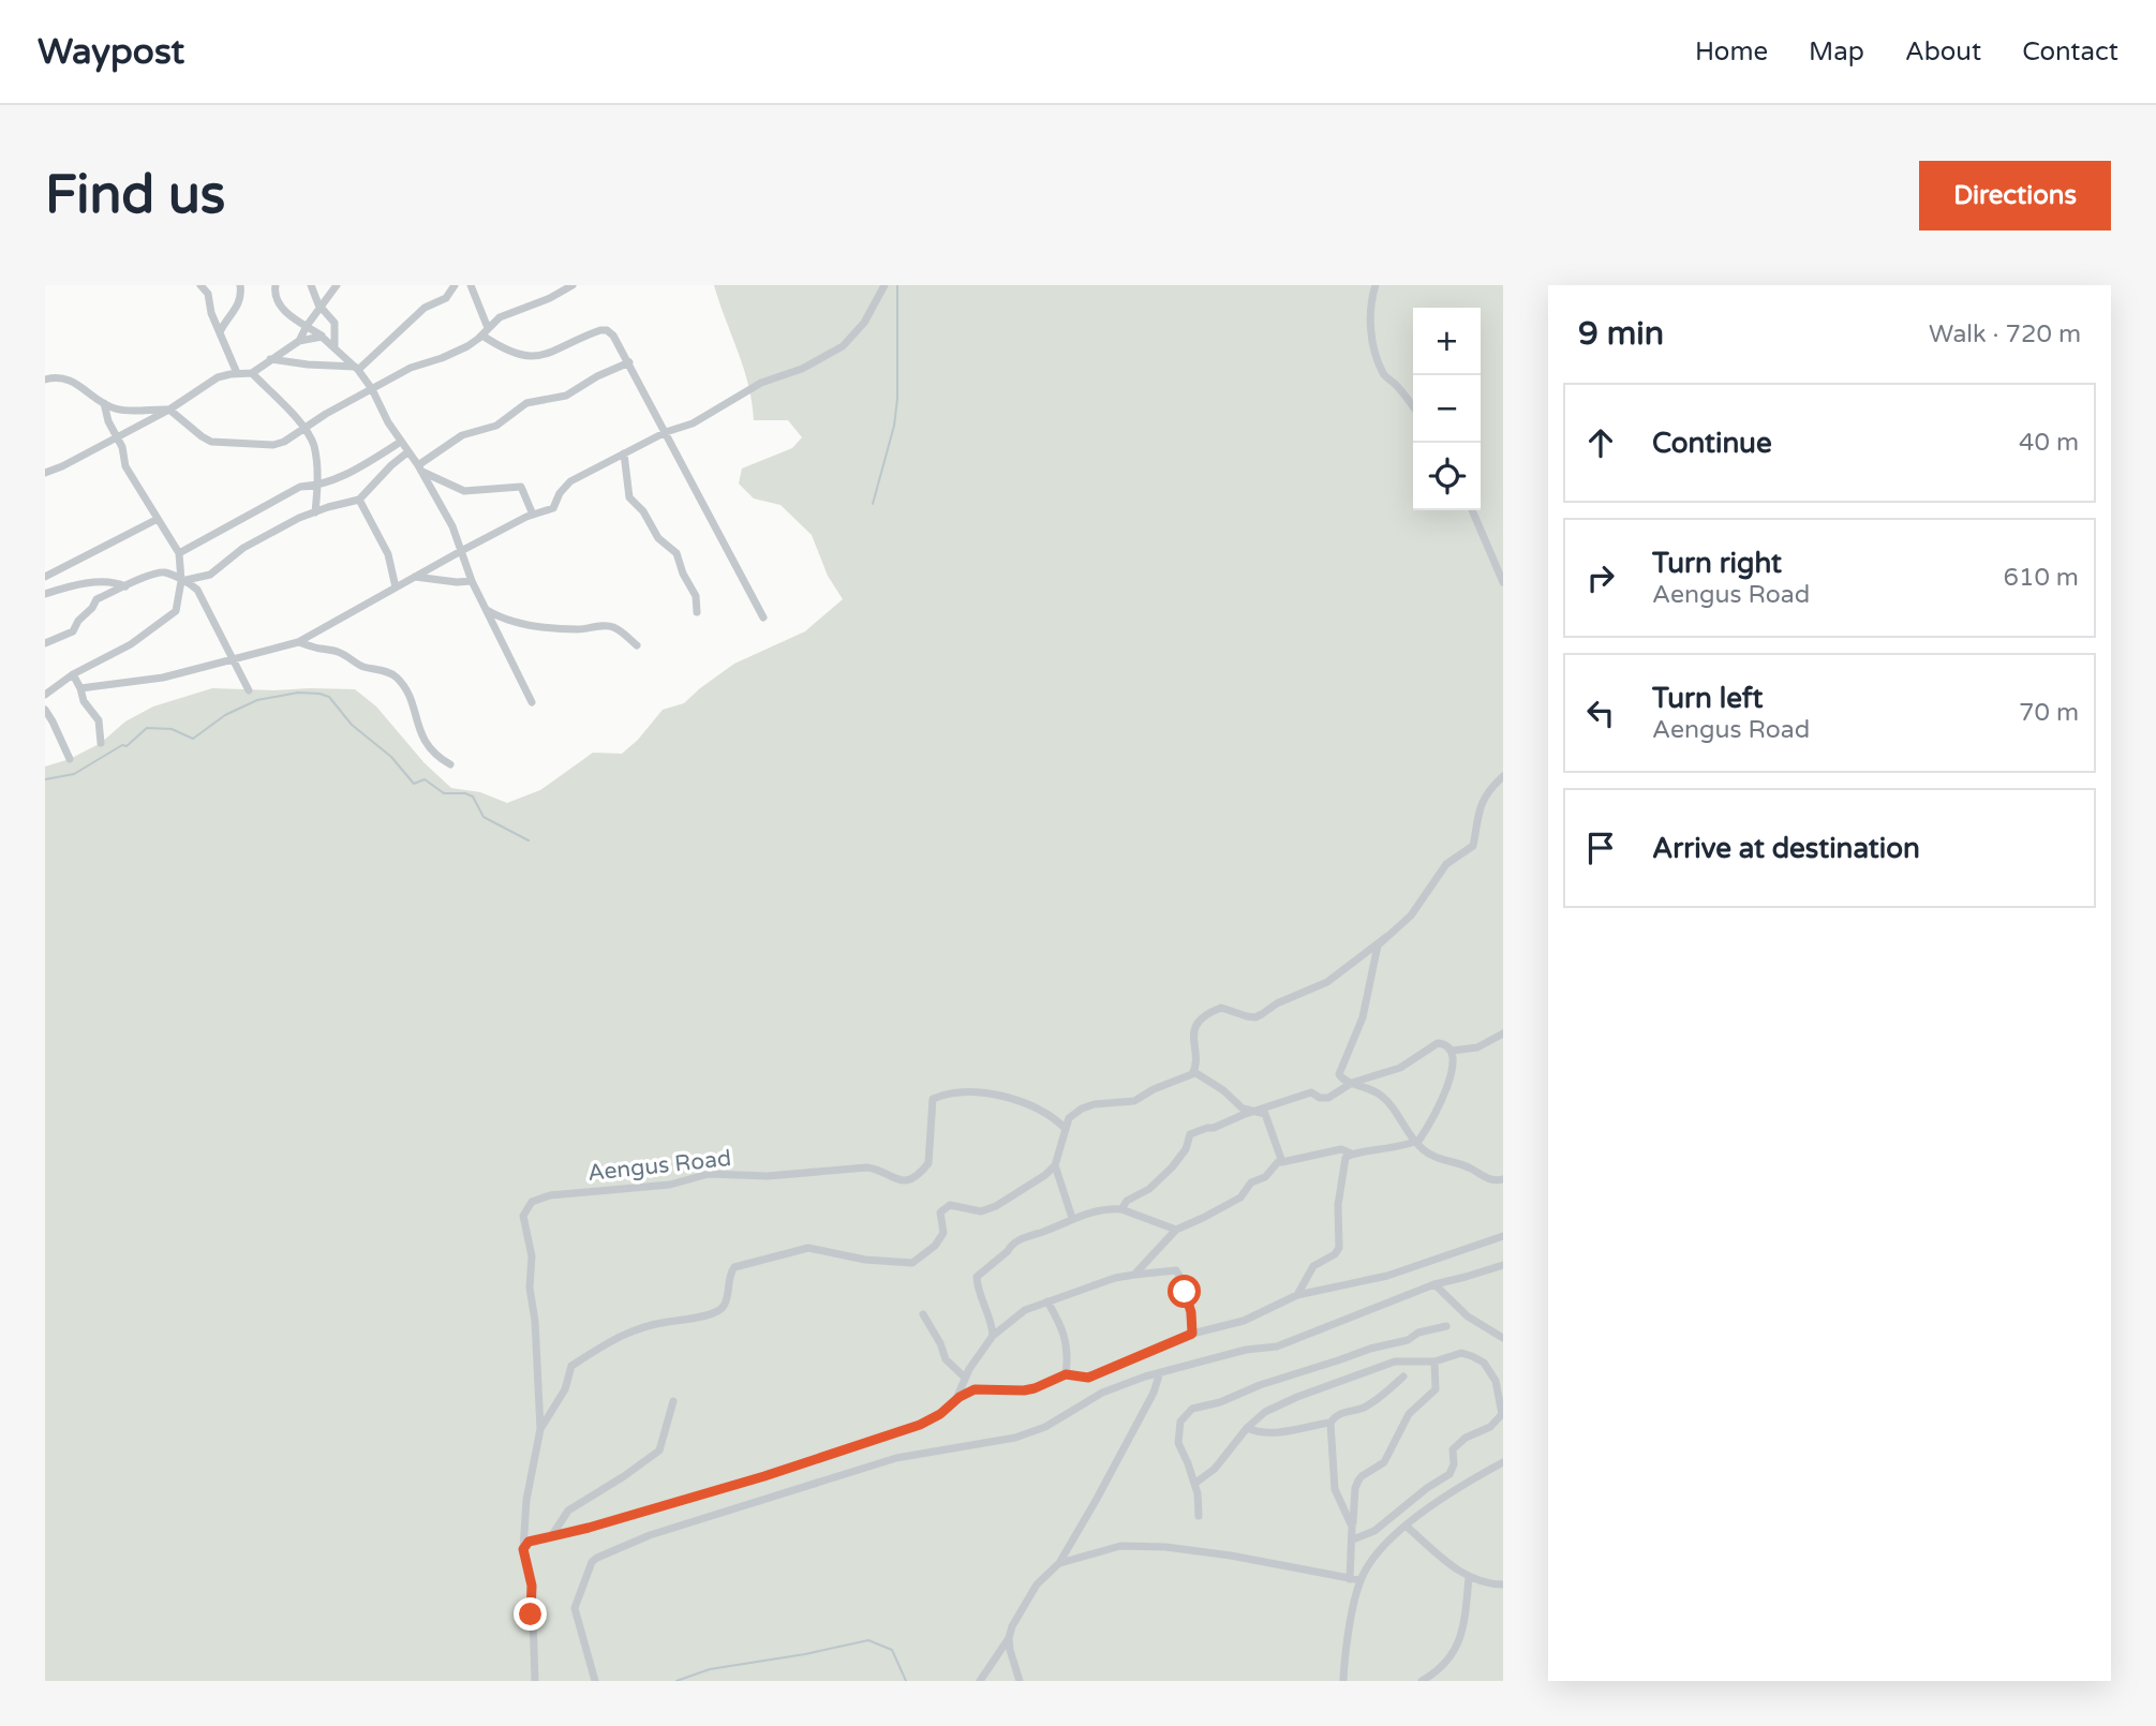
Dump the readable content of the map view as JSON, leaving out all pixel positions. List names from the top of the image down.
{
  "streets": {
    "street": ["Aengus Road"]
  },
  "page": {
    "header": "Waypost",
    "nav": [
      "Home",
      "Map",
      "About",
      "Contact"
    ],
    "buttons": "Directions",
    "title": "Find us",
    "heading": ["9 min", "Walk · 720 m"],
    "map_buttons": ["+", "−"],
    "list": [
      ["Continue", "40 m"],
      ["Turn right", "Aengus Road", "610 m"],
      ["Turn left", "Aengus Road", "70 m"],
      "Arrive at destination"
    ]
  }
}
